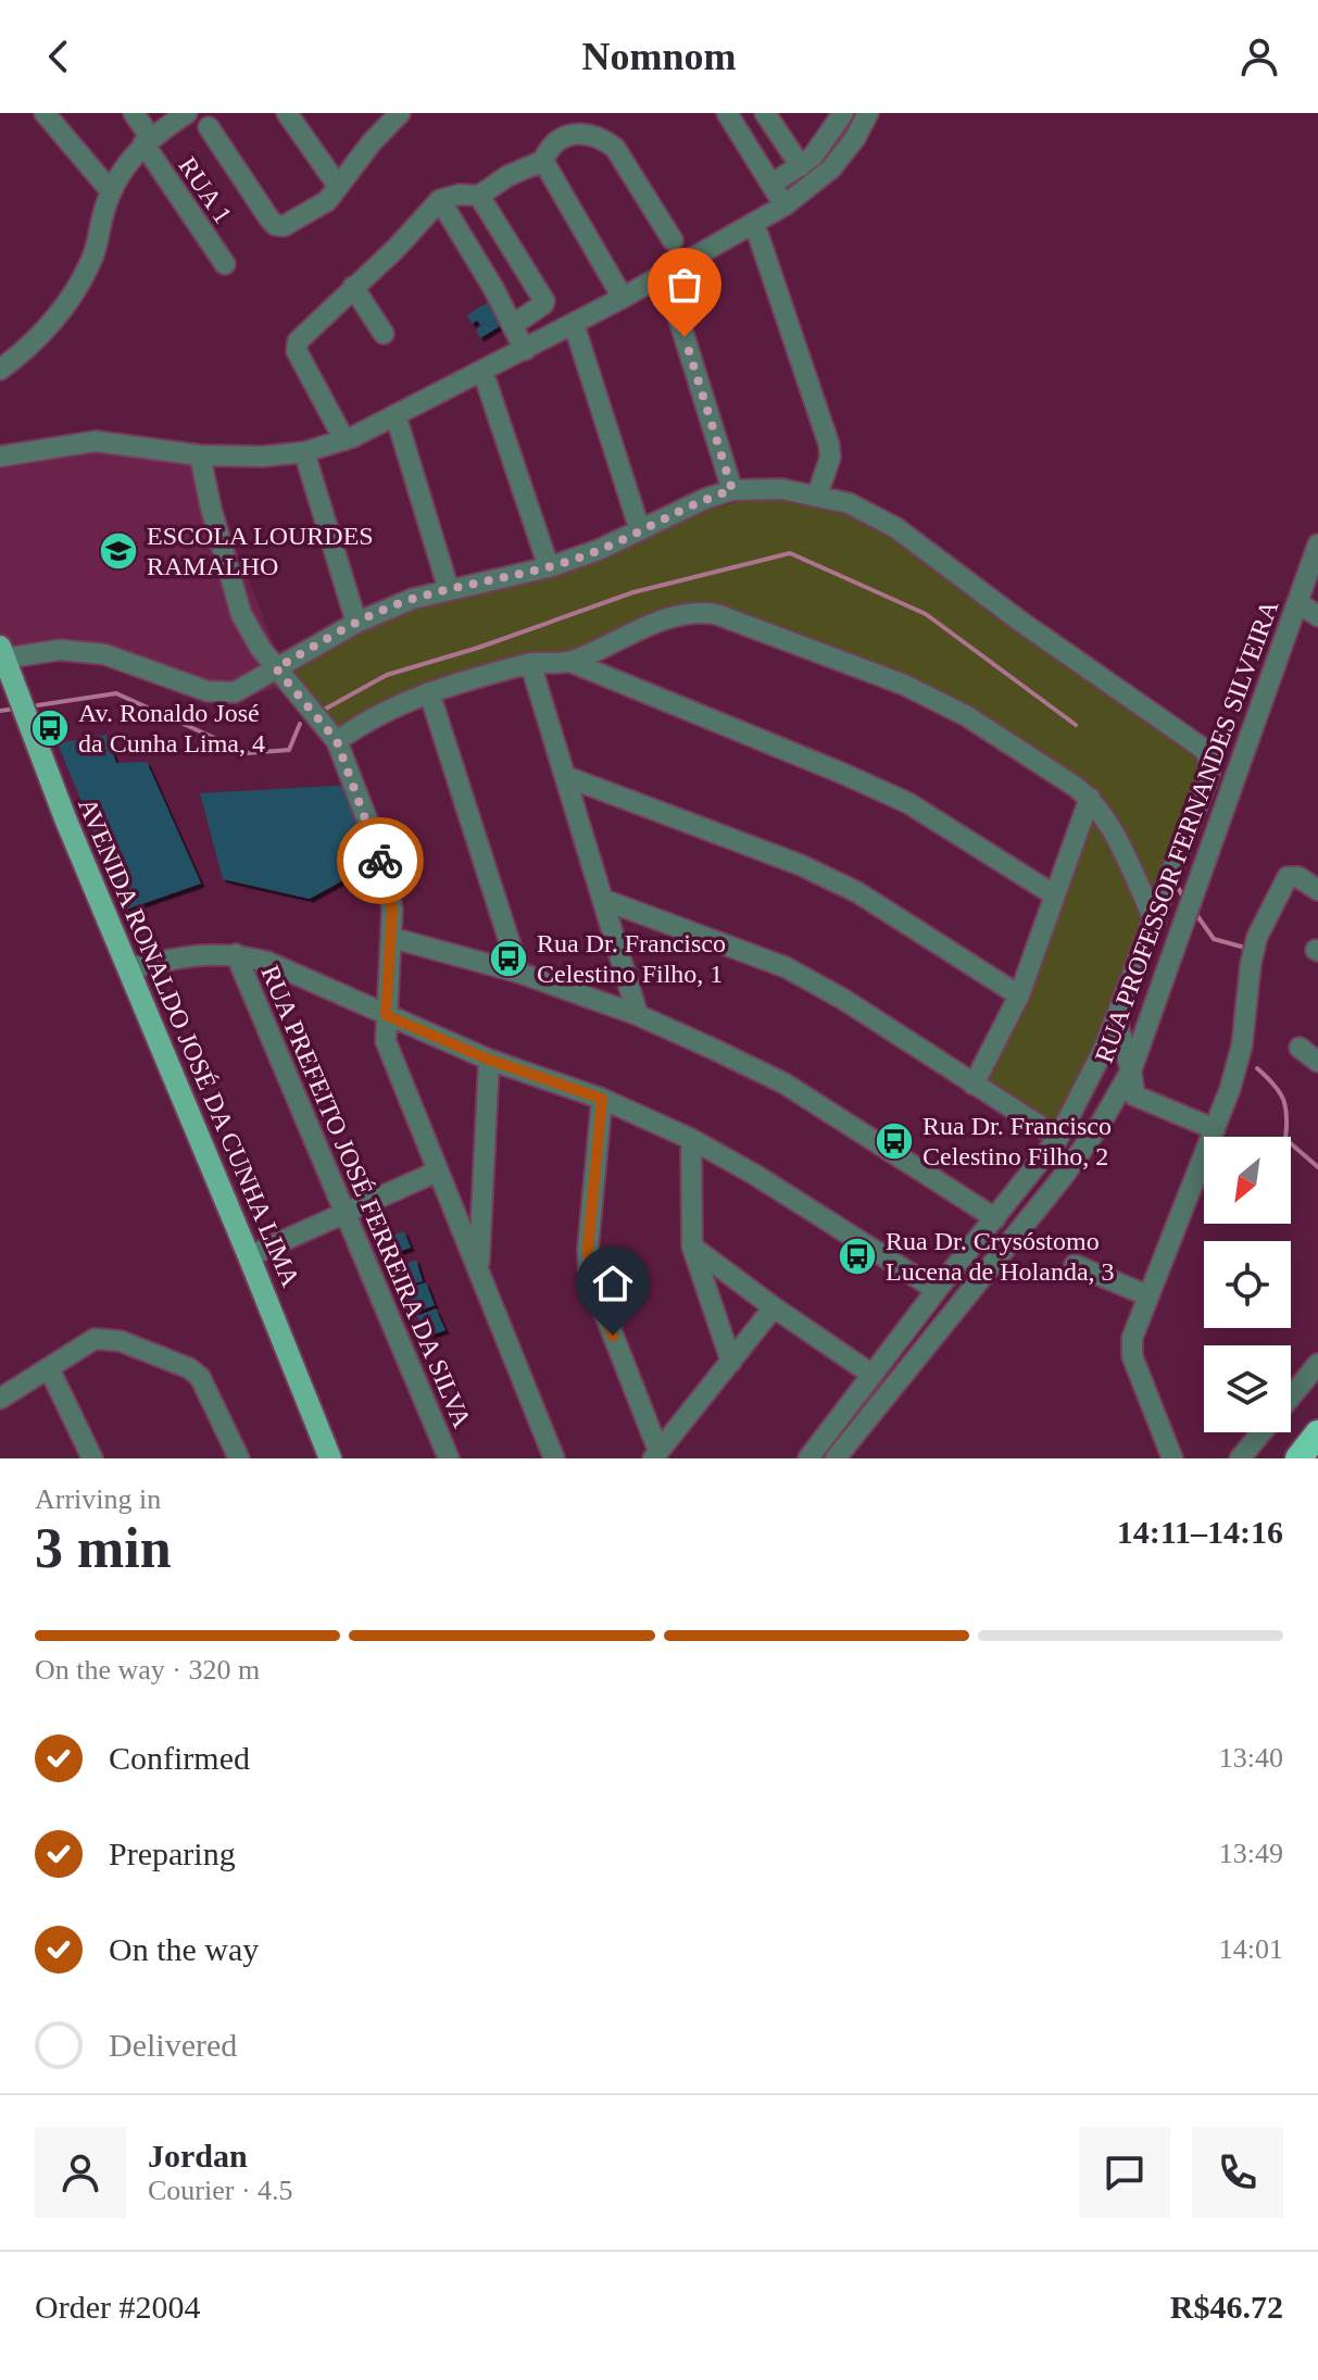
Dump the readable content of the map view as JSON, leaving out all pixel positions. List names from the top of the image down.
{
  "streets": {
    "main road": ["AVENIDA RONALDO JOSÉ DA CUNHA LIMA"],
    "street": ["RUA 1", "RUA PROFESSOR FERNANDES SILVEIRA", "RUA PREFEITO JOSÉ FERREIRA DA SILVA"]
  },
  "places": {
    "school or university": ["ESCOLA LOURDES RAMALHO"],
    "bus stop": [
      "Av. Ronaldo José da Cunha Lima, 4",
      "Rua Dr. Francisco Celestino Filho, 1",
      "Rua Dr. Francisco Celestino Filho, 2",
      "Rua Dr. Crysóstomo Lucena de Holanda, 3"
    ]
  },
  "north": "bottom left",
  "page": {
    "header": "Nomnom",
    "heading": ["3 min", "Arriving in", "14:11–14:16"],
    "panel": [
      "Jordan",
      "Courier · 4.5",
      "Order #2004",
      "R$46.72"
    ],
    "bar": "On the way · 320 m",
    "list": [
      ["Confirmed", "13:40"],
      ["Preparing", "13:49"],
      ["On the way", "14:01"],
      "Delivered"
    ]
  }
}
